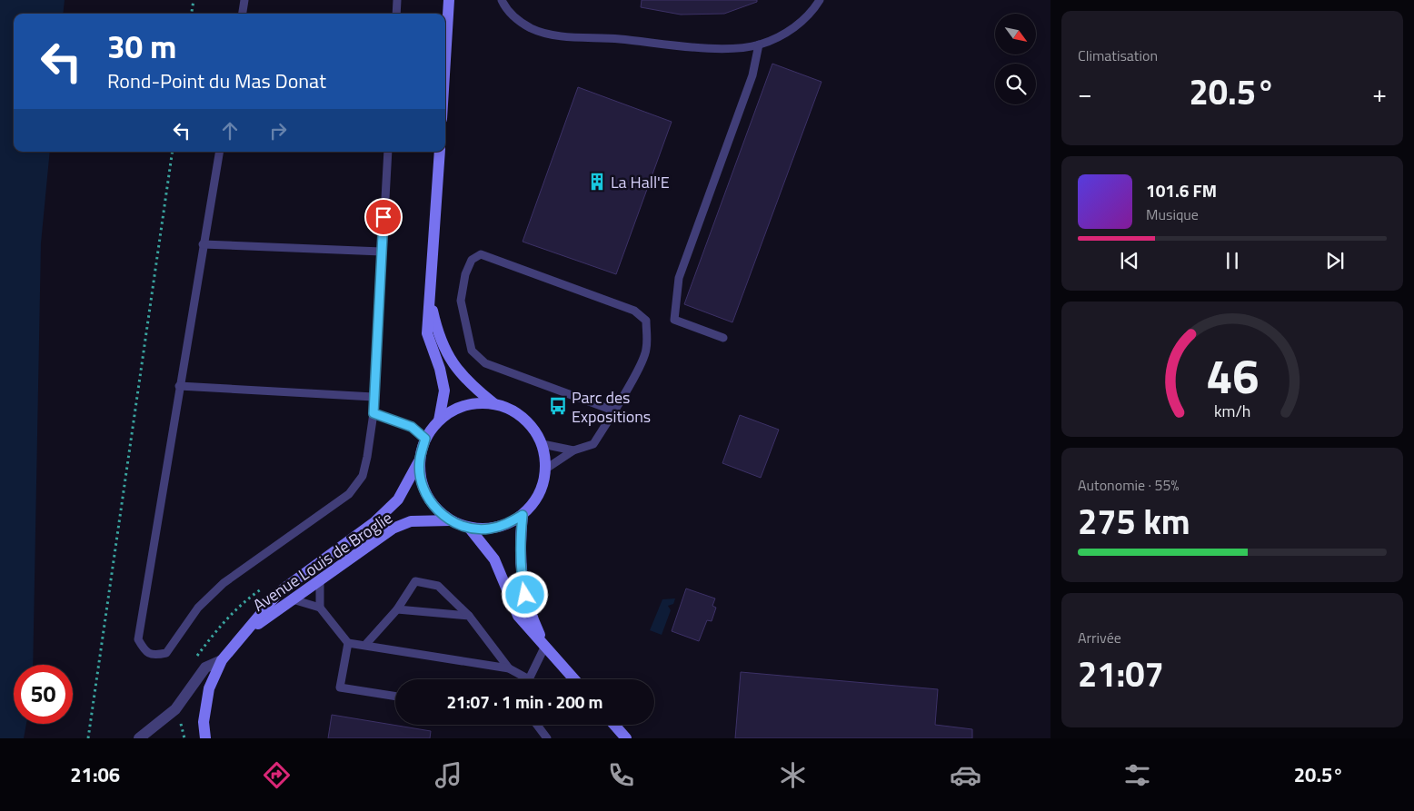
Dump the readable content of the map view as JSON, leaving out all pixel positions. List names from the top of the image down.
{
  "streets": {
    "main road": ["Avenue Louis de Broglie"]
  },
  "places": {
    "building": ["La Hall'E"],
    "bus stop": ["Parc des Expositions"]
  },
  "north": "bottom right",
  "page": {
    "tile": [
      "Climatisation",
      ["Autonomie · 55%", "275 km"],
      ["Arrivée", "21:07"]
    ],
    "turn": ["30 m", "Rond-Point du Mas Donat"],
    "heat": ["−", "20.5°", "+"],
    "song": ["101.6 FM", "Musique"],
    "limit": "50",
    "trip": "21:07 · 1 min · 200 m",
    "tabs": ["21:06", "20.5°"],
    "gauge": ["46", "km/h"]
  }
}
